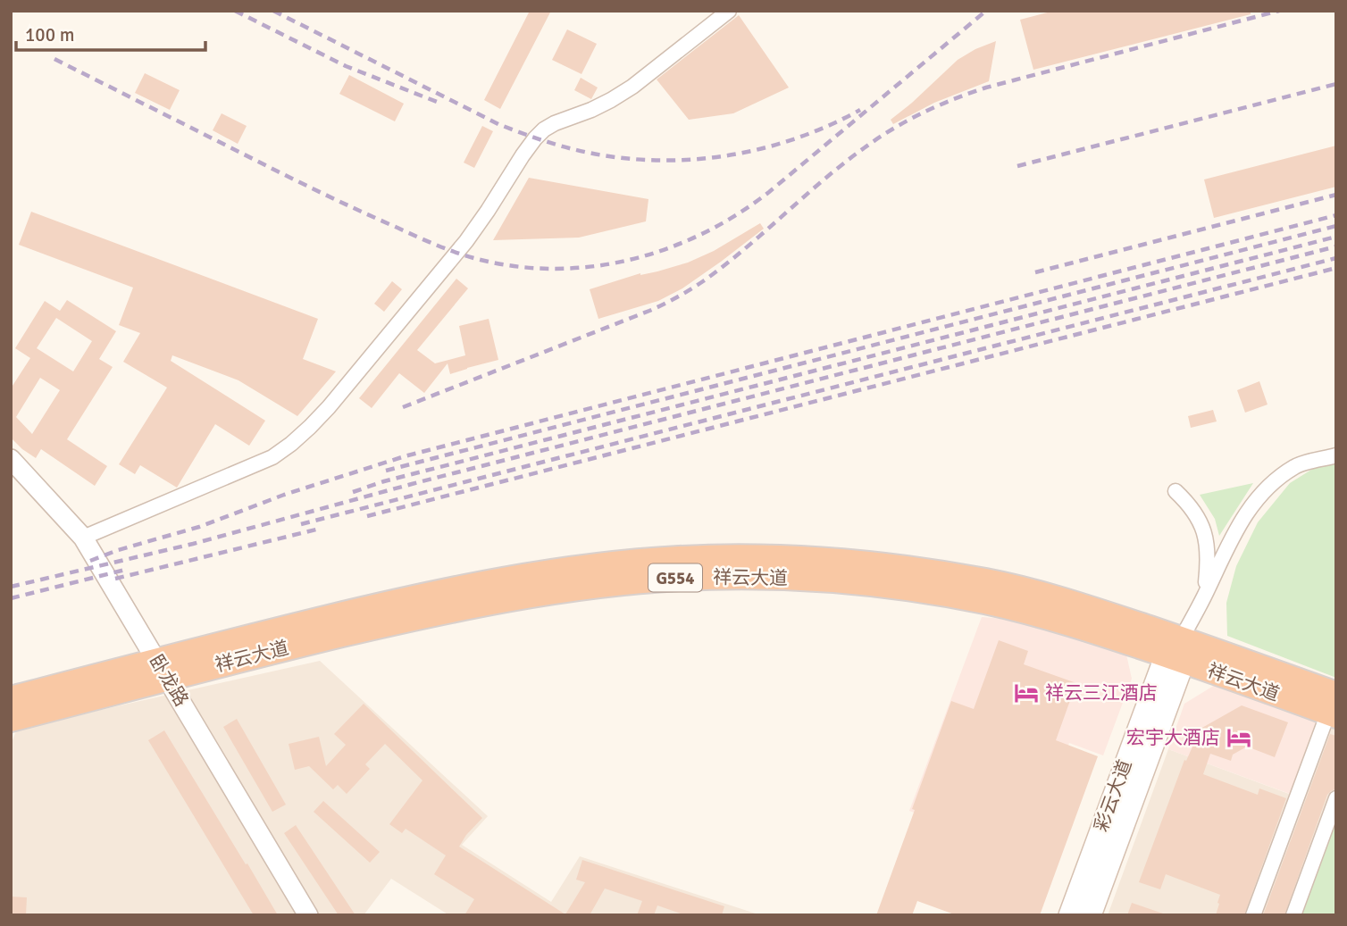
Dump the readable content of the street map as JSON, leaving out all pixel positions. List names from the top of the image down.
{
  "streets": {
    "highway": ["G554", "祥云大道"],
    "main road": ["彩云大道"],
    "street": ["卧龙路"]
  },
  "crossings": [
    ["祥云大道", "卧龙路"],
    ["祥云大道", "彩云大道"]
  ],
  "places": {
    "hotel": ["祥云三江酒店", "宏宇大酒店"]
  },
  "scale_bar": "100 m"
}
